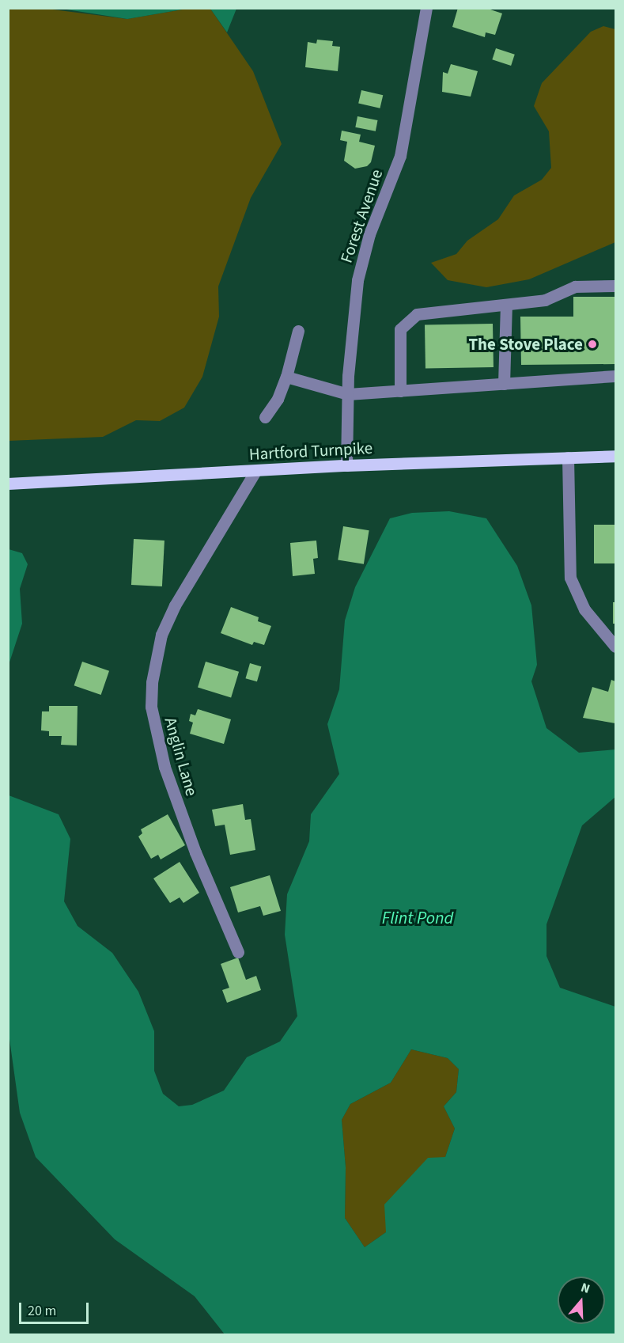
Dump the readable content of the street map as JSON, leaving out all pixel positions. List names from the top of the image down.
{
  "streets": {
    "main road": ["Hartford Turnpike"],
    "street": ["Forest Avenue", "Anglin Lane"]
  },
  "crossings": [
    ["Forest Avenue", "Hartford Turnpike"],
    ["Hartford Turnpike", "Anglin Lane"]
  ],
  "water": ["Flint Pond"],
  "places": ["The Stove Place"],
  "scale_bar": "20 m",
  "north": "top"
}
